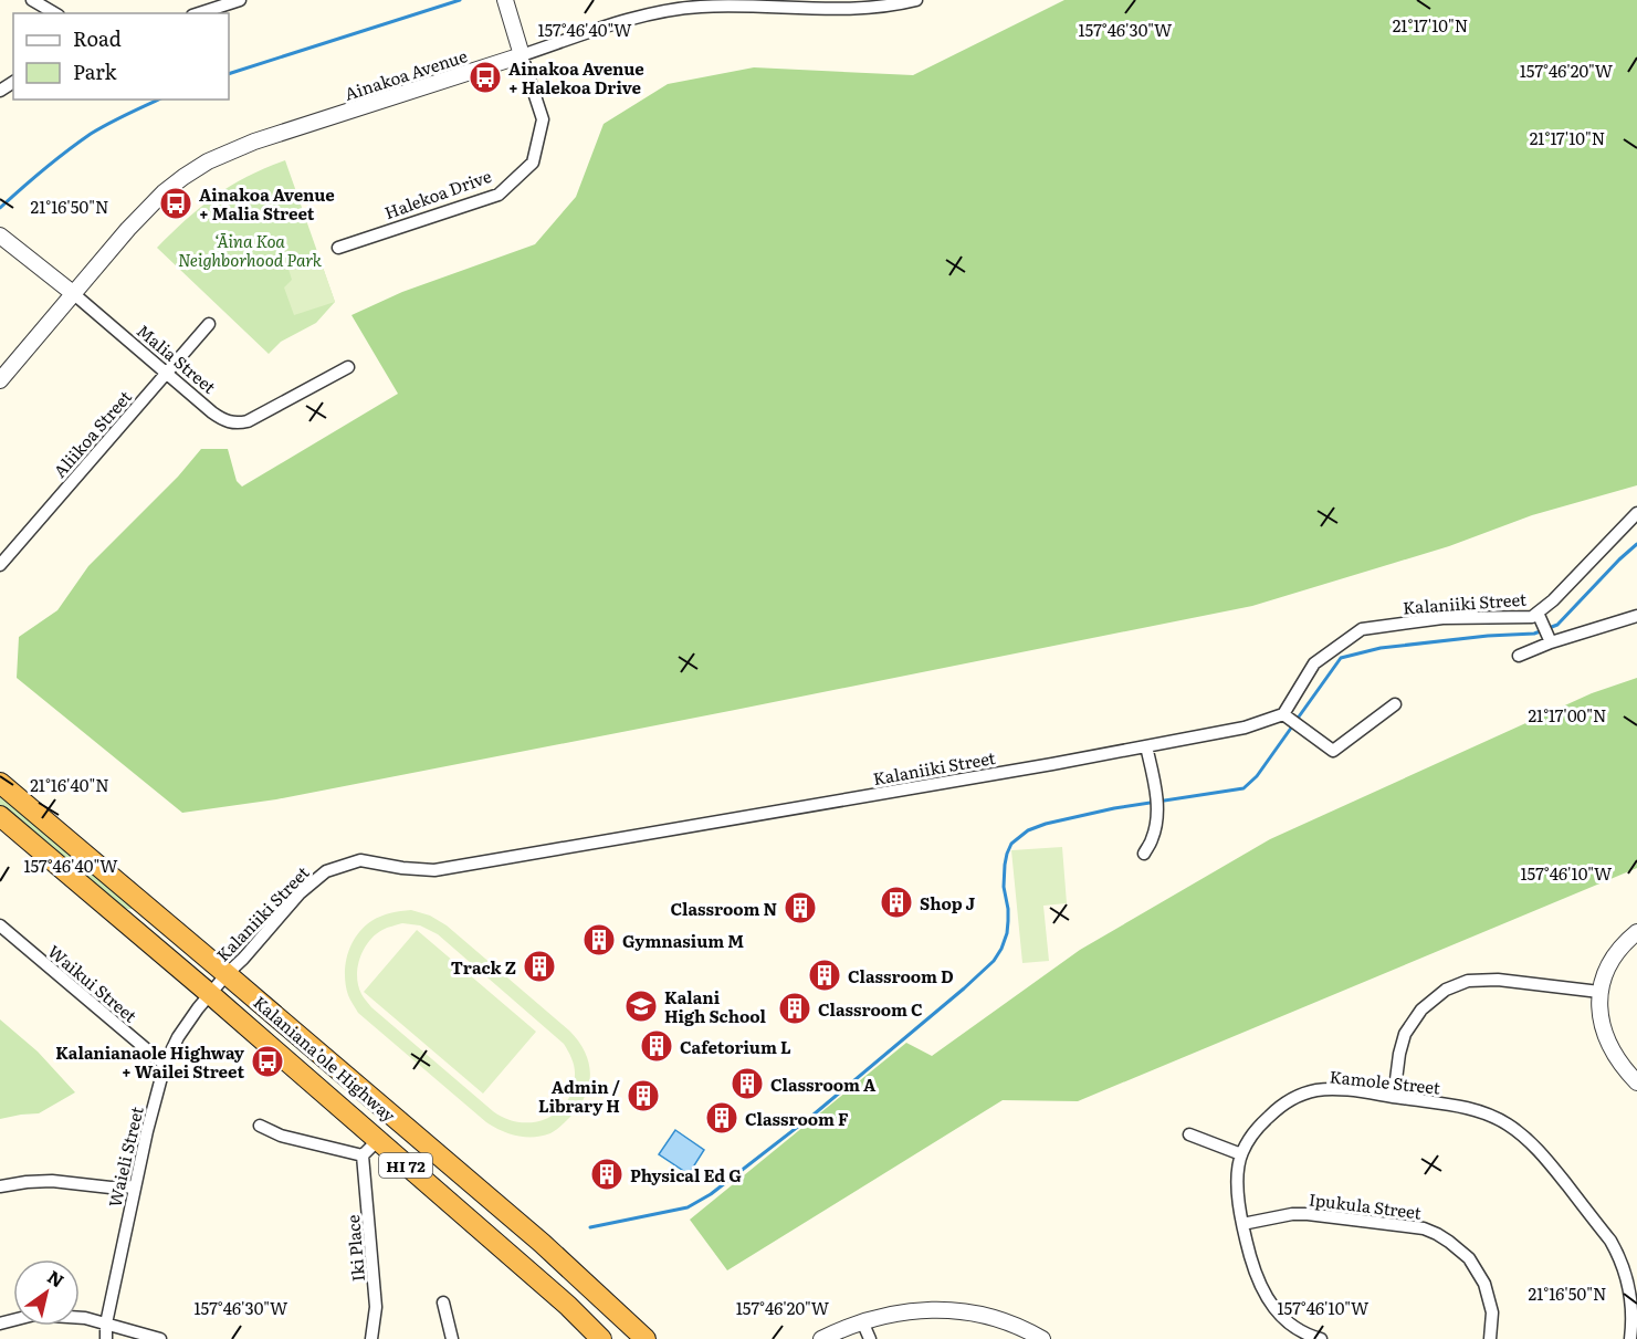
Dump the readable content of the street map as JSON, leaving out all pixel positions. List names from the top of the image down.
{
  "streets": {
    "highway": ["Kalaniana’ole Highway", "HI 72"],
    "street": [
      "Ainakoa Avenue",
      "Halekoa Drive",
      "Malia Street",
      "Aliikoa Street",
      "Kalaniiki Street",
      "Waikui Street",
      "Kamole Street",
      "Waieli Street",
      "Ipukula Street",
      "Iki Place"
    ]
  },
  "crossings": [
    ["Ainakoa Avenue", "Halekoa Drive"],
    ["Ainakoa Avenue", "Malia Street"],
    ["Malia Street", "Aliikoa Street"],
    ["Kalaniiki Street", "Kalaniana’ole Highway"],
    ["Kalaniiki Street", "Waieli Street"],
    ["Waikui Street", "Waieli Street"],
    ["Kalaniana’ole Highway", "Waieli Street"],
    ["Kamole Street", "Ipukula Street"]
  ],
  "parks": ["‘Āina Koa Neighborhood Park"],
  "places": {
    "bus stop": ["Ainakoa Avenue + Halekoa Drive", "Ainakoa Avenue + Malia Street", "Kalanianaole Highway + Wailei Street"],
    "building": [
      "Shop J",
      "Classroom N",
      "Gymnasium M",
      "Track Z",
      "Classroom D",
      "Classroom C",
      "Cafetorium L",
      "Classroom A",
      "Admin / Library H",
      "Classroom F",
      "Physical Ed G"
    ],
    "school or university": ["Kalani High School"]
  },
  "legend": ["Road", "Park"],
  "north": "top right",
  "coordinates": [
    "21°17'10\"N",
    "157°46'40\"W",
    "157°46'30\"W",
    "157°46'20\"W",
    "21°16'50\"N",
    "21°17'00\"N",
    "21°16'40\"N",
    "157°46'10\"W"
  ]
}
